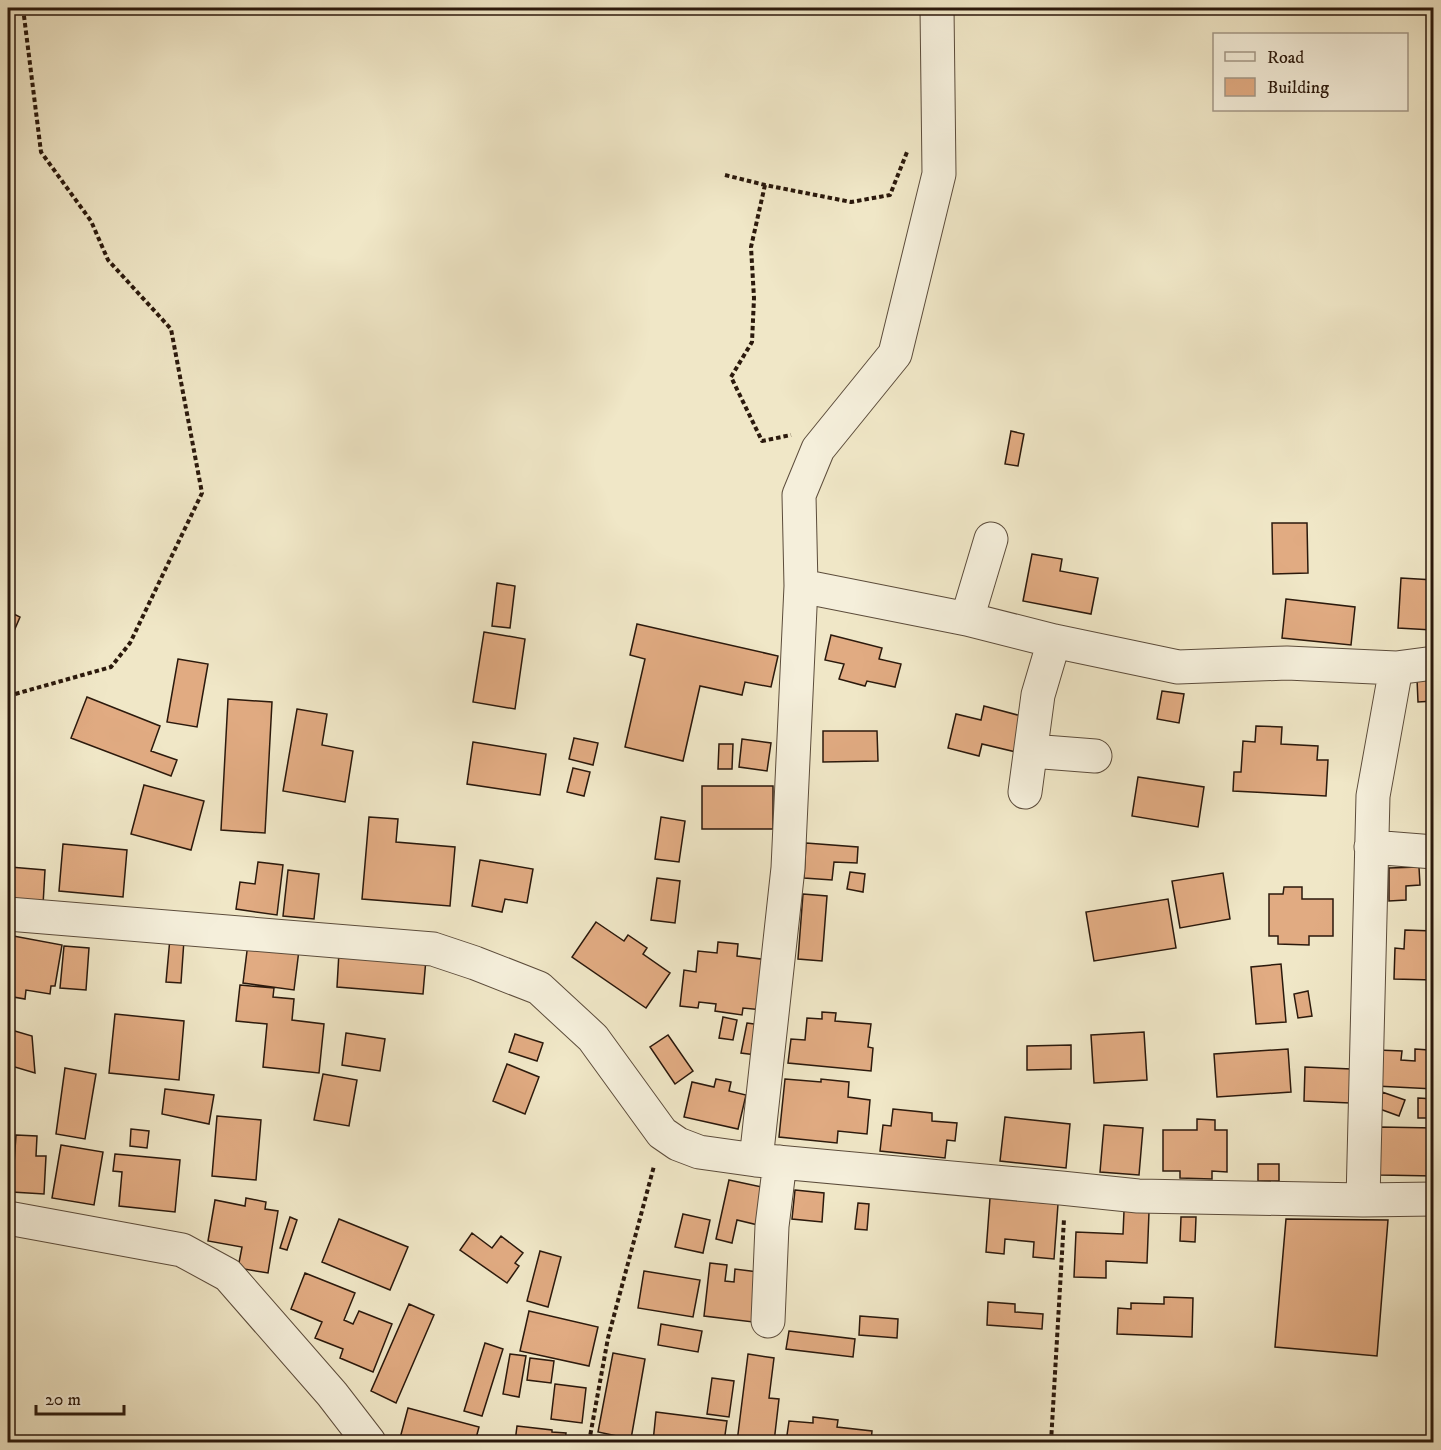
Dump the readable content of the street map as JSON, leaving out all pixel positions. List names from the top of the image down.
{
  "legend": ["Road", "Building"],
  "scale_bar": "20 m"
}
